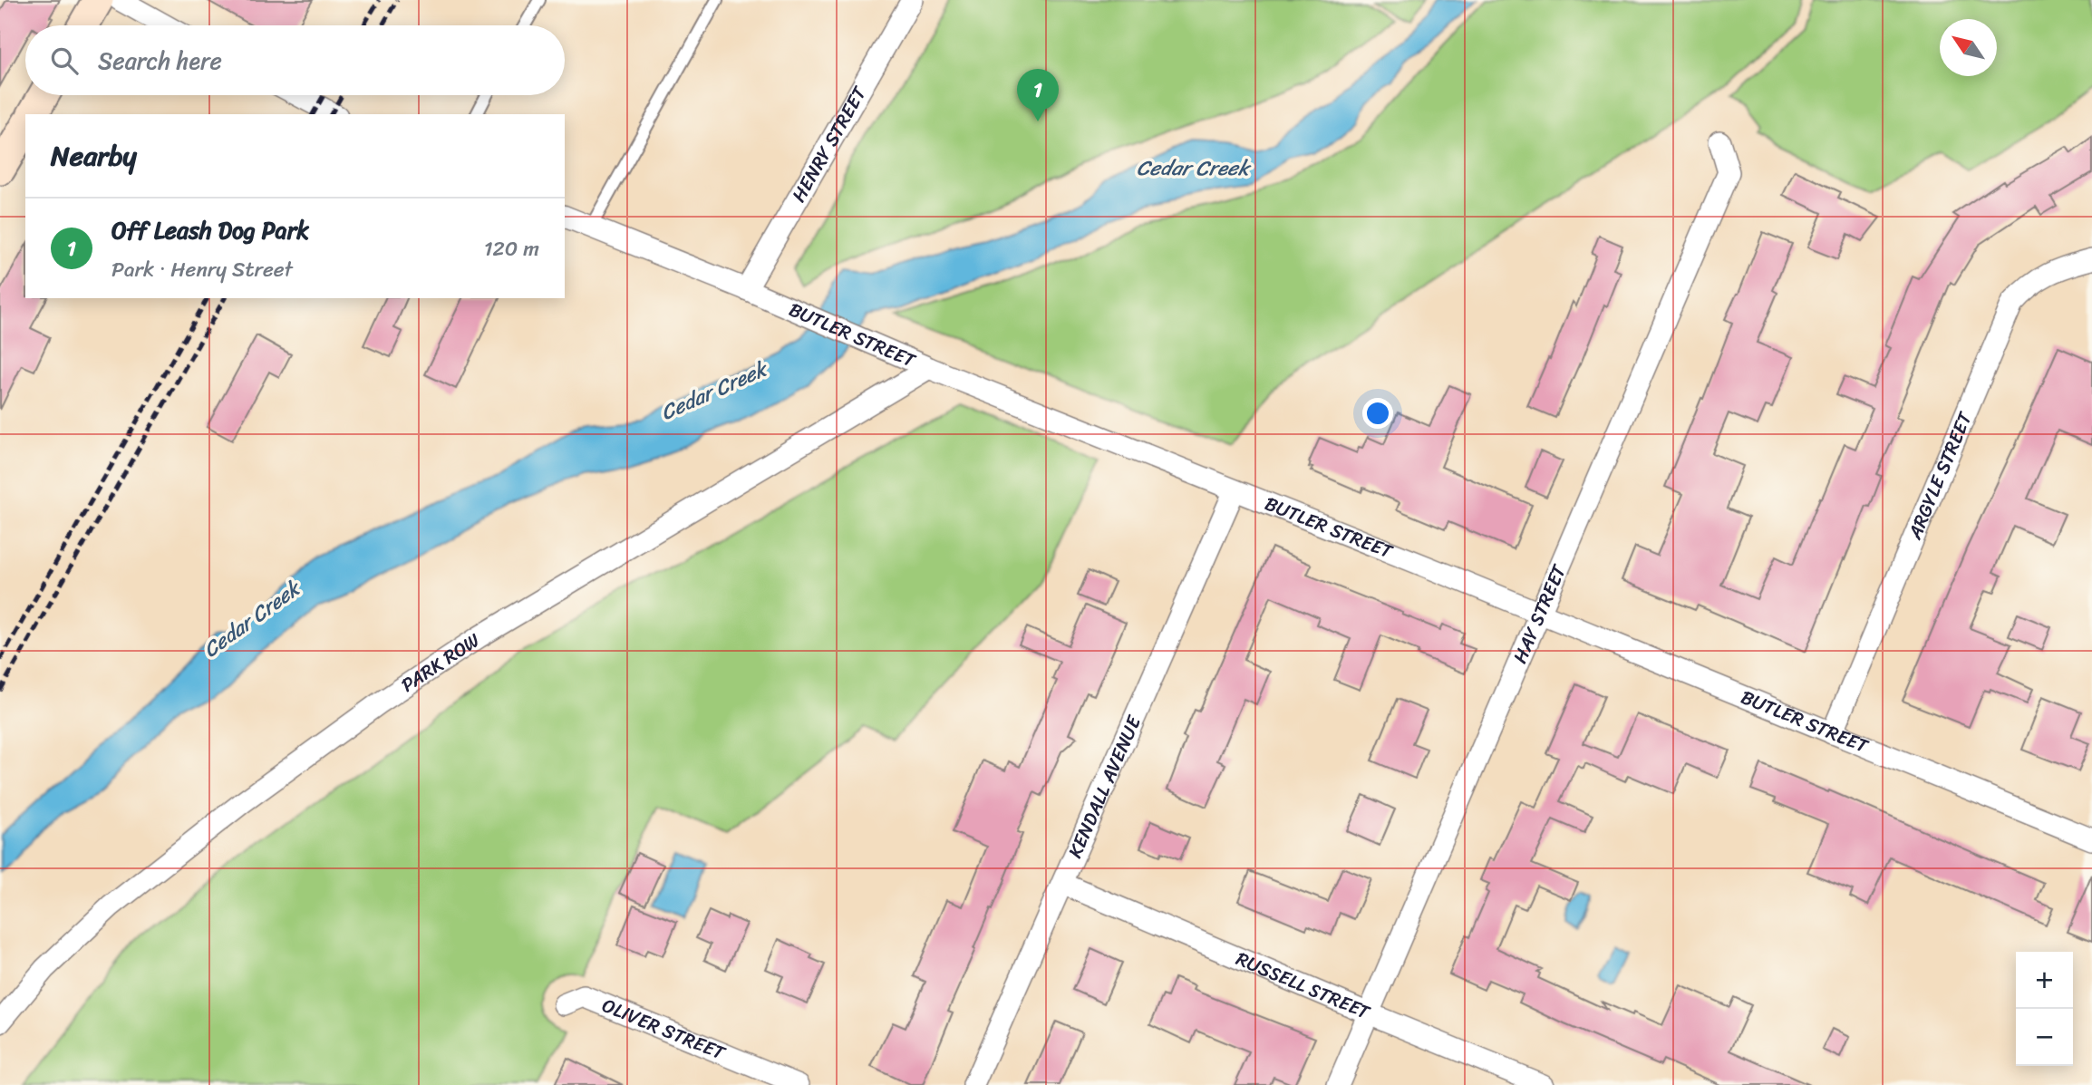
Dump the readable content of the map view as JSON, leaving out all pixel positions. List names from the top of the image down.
{
  "streets": {
    "street": [
      "HENRY STREET",
      "BUTLER STREET",
      "ARGYLE STREET",
      "HAY STREET",
      "PARK ROW",
      "KENDALL AVENUE",
      "RUSSELL STREET",
      "OLIVER STREET"
    ]
  },
  "crossings": [
    ["HENRY STREET", "BUTLER STREET"],
    ["BUTLER STREET", "ARGYLE STREET"],
    ["BUTLER STREET", "HAY STREET"],
    ["BUTLER STREET", "PARK ROW"],
    ["BUTLER STREET", "KENDALL AVENUE"],
    ["HAY STREET", "RUSSELL STREET"],
    ["KENDALL AVENUE", "RUSSELL STREET"]
  ],
  "water": ["Cedar Creek"],
  "north": "top left",
  "page": {
    "search": "Search here",
    "pins": "1",
    "heading": "Nearby",
    "list": [
      {
        "mark": "1",
        "name": "Off Leash Dog Park",
        "note": "Park · Henry Street",
        "value": "120 m"
      }
    ],
    "map_buttons": ["+", "−"]
  }
}
